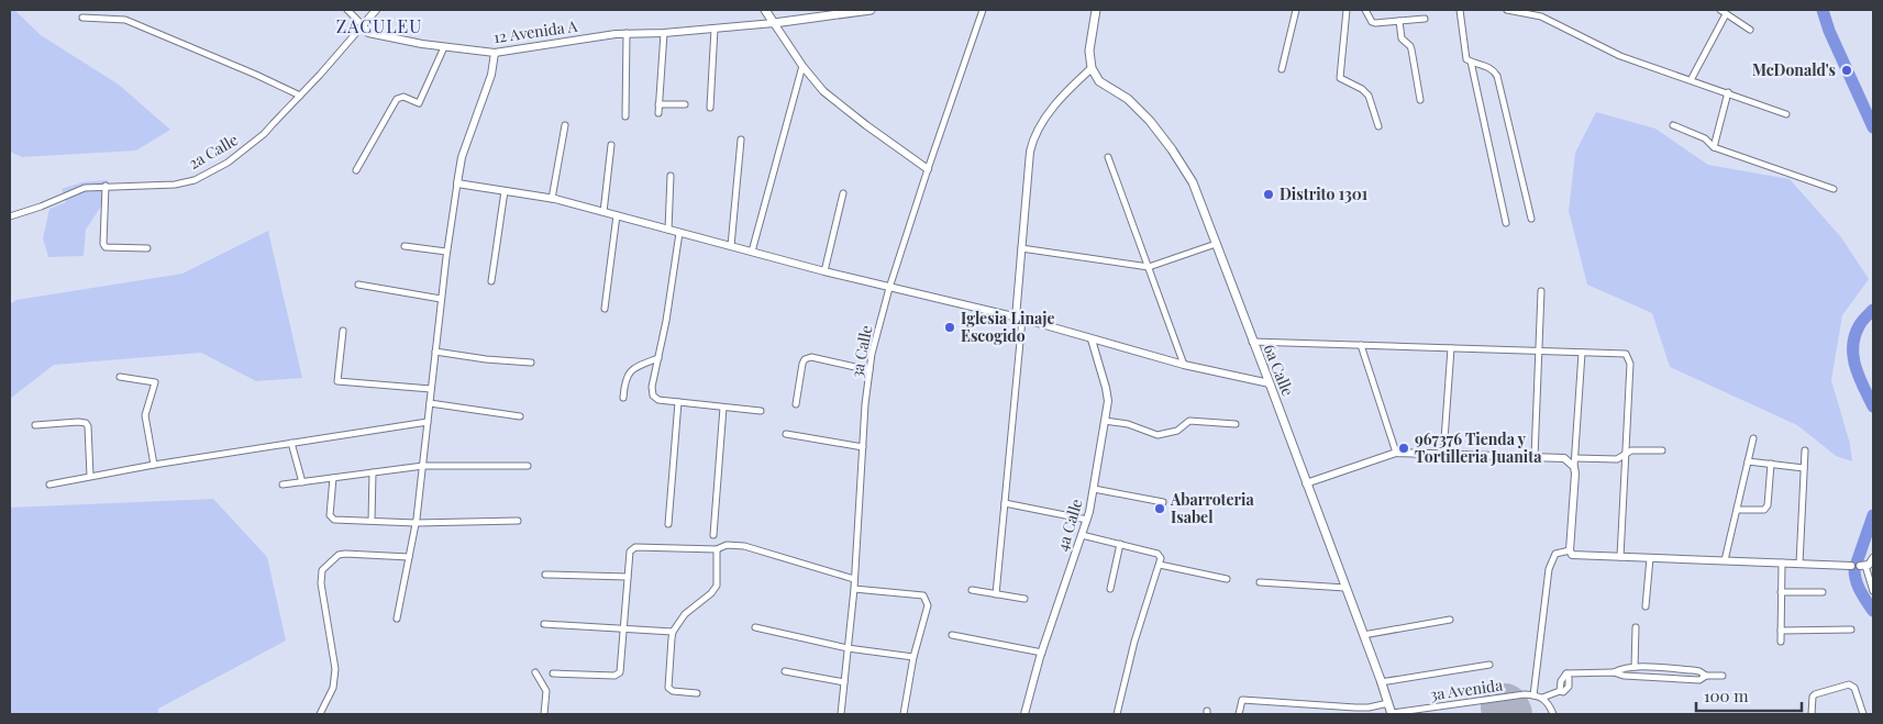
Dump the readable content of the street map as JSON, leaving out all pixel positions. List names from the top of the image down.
{
  "streets": {
    "main road": ["12 Avenida A", "6a Calle"],
    "street": [
      "2a Calle",
      "3a Calle",
      "4a Calle",
      "3a Avenida"
    ]
  },
  "crossings": [
    ["12 Avenida A", "2a Calle"],
    ["6a Calle", "3a Avenida"]
  ],
  "districts": ["ZACULEU"],
  "places": [
    "McDonald's",
    "Distrito 1301",
    "Iglesia Linaje Escogido",
    "967376 Tienda y Tortilleria Juanita",
    "Abarroteria Isabel"
  ],
  "scale_bar": "100 m"
}
